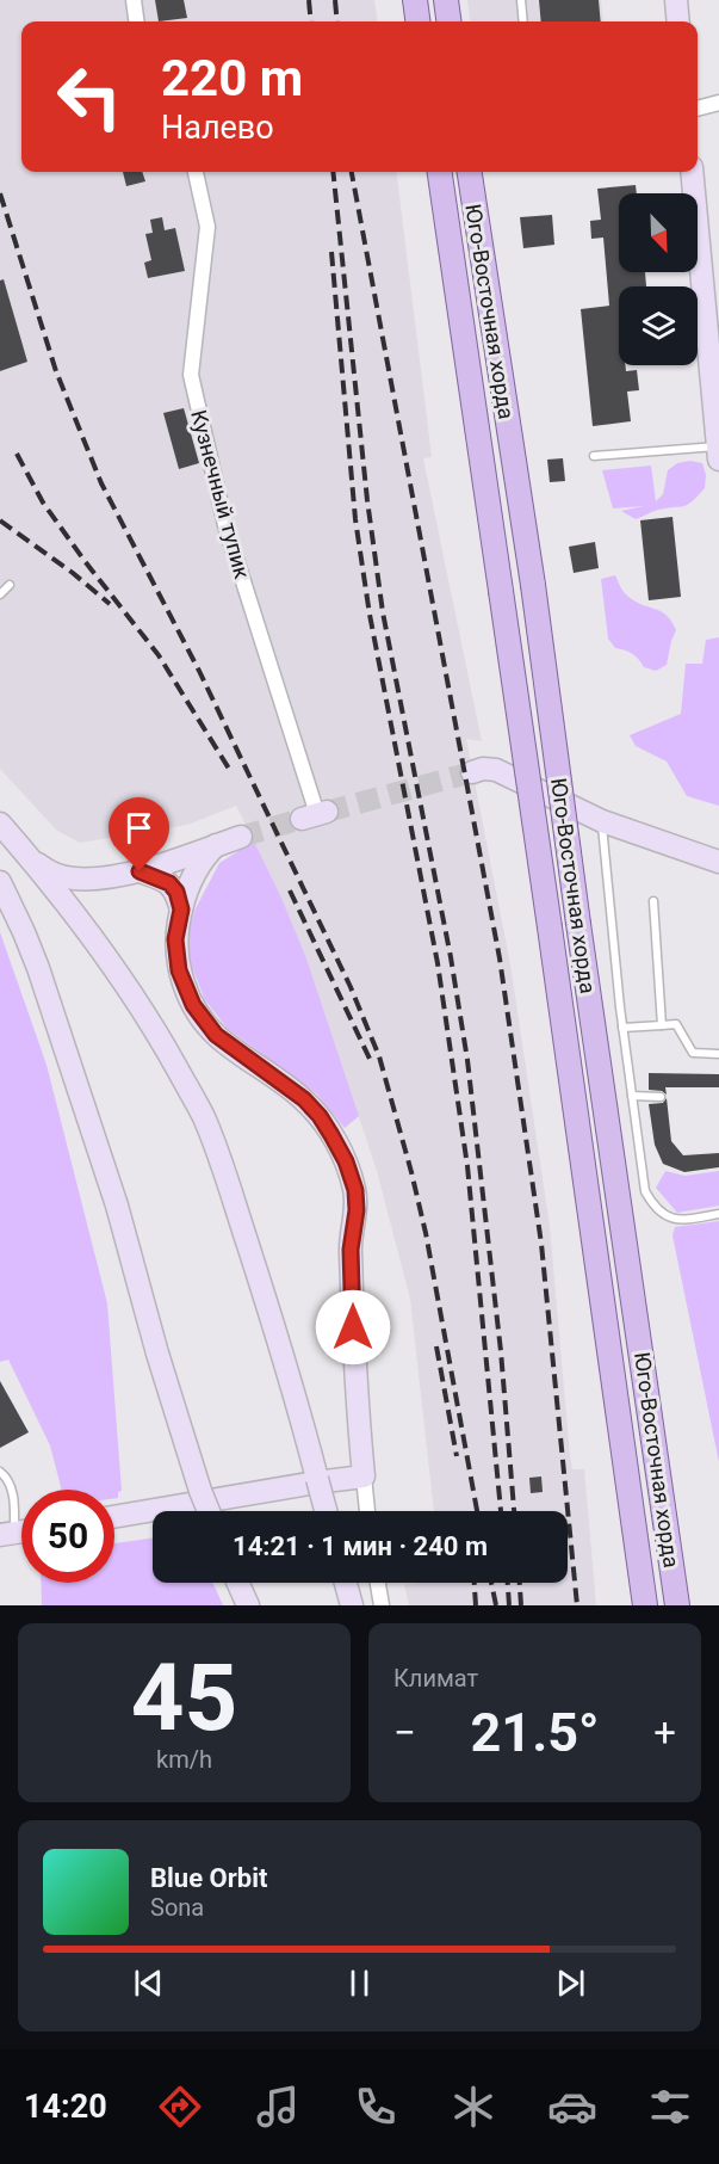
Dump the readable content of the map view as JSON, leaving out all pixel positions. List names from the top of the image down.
{
  "streets": {
    "main road": ["Юго-Восточная хорда"],
    "street": ["Кузнечный тупик"]
  },
  "north": "bottom right",
  "page": {
    "turn": ["220 m", "Налево"],
    "limit": "50",
    "trip": "14:21 · 1 мин · 240 m",
    "tile": [
      ["45", "km/h"],
      "Климат"
    ],
    "heat": ["−", "21.5°", "+"],
    "song": ["Blue Orbit", "Sona"],
    "tabs": "14:20"
  }
}
